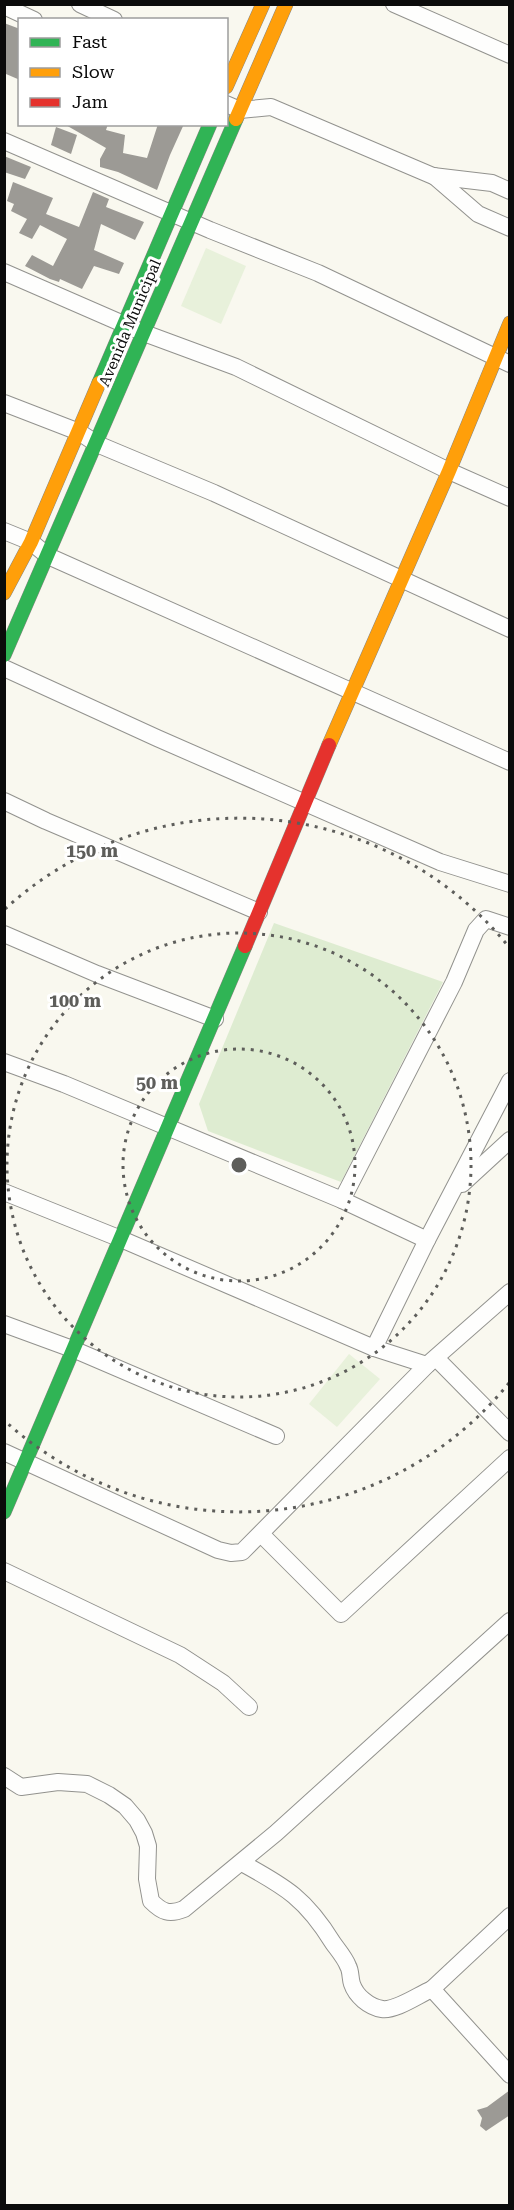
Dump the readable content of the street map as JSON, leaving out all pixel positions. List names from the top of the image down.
{
  "streets": {
    "street": ["Avenida Municipal"]
  },
  "legend": ["Fast", "Slow", "Jam"],
  "rings": ["150 m", "100 m", "50 m"]
}
